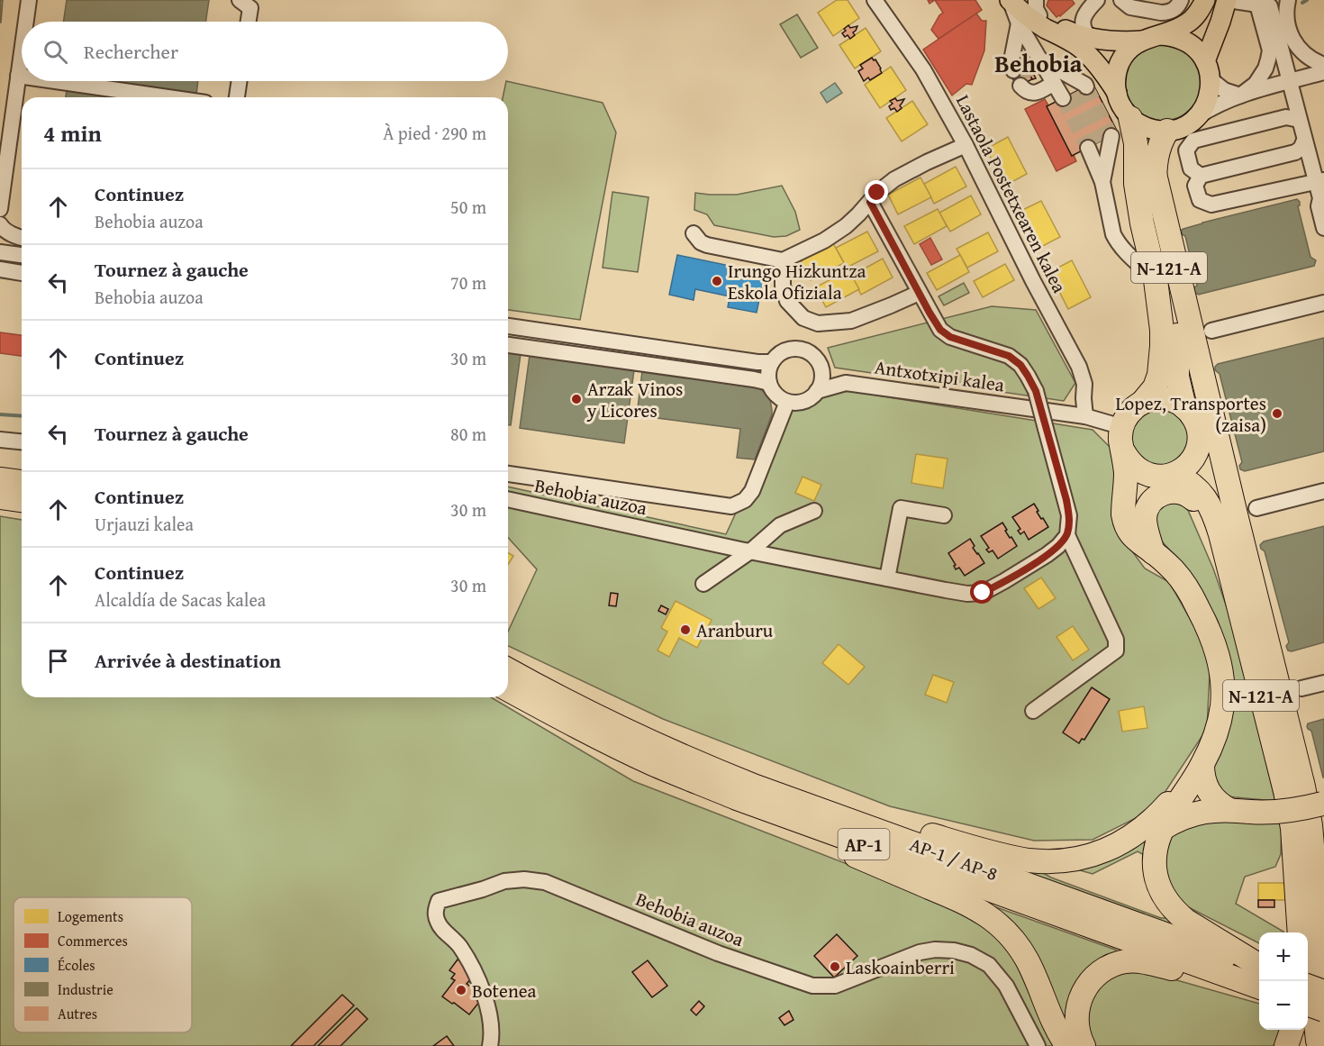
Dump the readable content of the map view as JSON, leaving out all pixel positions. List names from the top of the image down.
{
  "streets": {
    "highway": ["N-121-A", "AP-1", "AP-1 / AP-8"],
    "street": ["Lastaola Postetxearen kalea", "Antxotxipi kalea", "Behobia auzoa"]
  },
  "crossings": [
    ["Lastaola Postetxearen kalea", "Antxotxipi kalea"],
    ["N-121-A", "Antxotxipi kalea"]
  ],
  "districts": ["Behobia"],
  "places": [
    "Irungo Hizkuntza Eskola Ofiziala",
    "Arzak Vinos y Licores",
    "Lopez, Transportes (zaisa)",
    "Aranburu",
    "Laskoainberri",
    "Botenea"
  ],
  "legend": [
    "Logements",
    "Commerces",
    "Écoles",
    "Industrie",
    "Autres"
  ],
  "page": {
    "search": "Rechercher",
    "heading": ["4 min", "À pied · 290 m"],
    "list": [
      ["Continuez", "Behobia auzoa", "50 m"],
      ["Tournez à gauche", "Behobia auzoa", "70 m"],
      ["Continuez", "30 m"],
      ["Tournez à gauche", "80 m"],
      ["Continuez", "Urjauzi kalea", "30 m"],
      ["Continuez", "Alcaldía de Sacas kalea", "30 m"],
      "Arrivée à destination"
    ],
    "map_buttons": ["+", "−"]
  }
}
